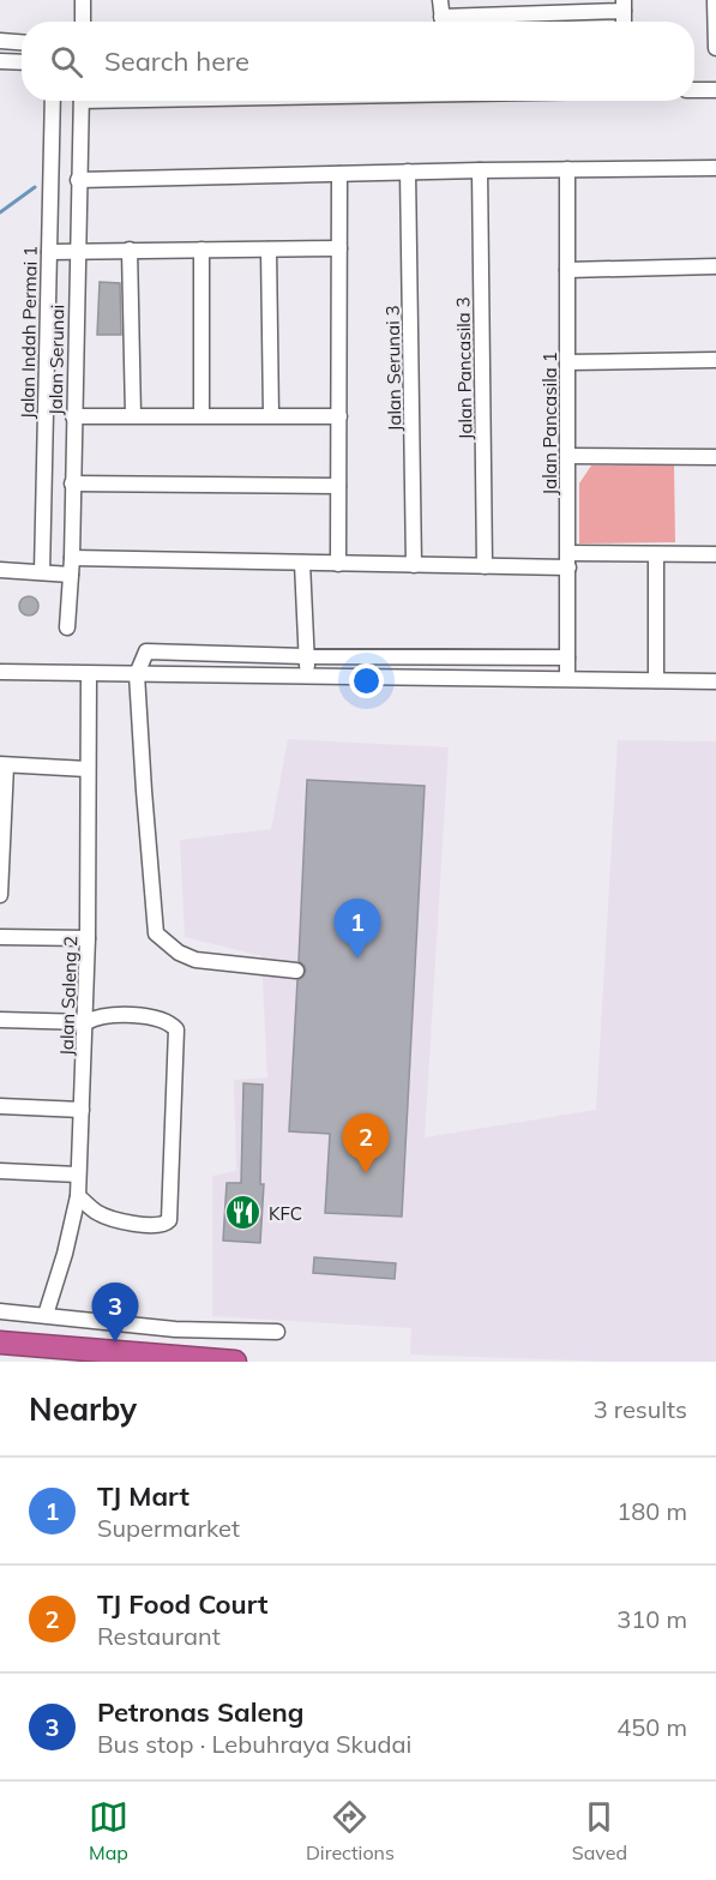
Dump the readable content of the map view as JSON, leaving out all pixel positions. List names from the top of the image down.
{
  "streets": {
    "street": [
      "Jalan Indah Permai 1",
      "Jalan Serunai",
      "Jalan Serunai 3",
      "Jalan Pancasila 3",
      "Jalan Pancasila 1",
      "Jalan Saleng 2"
    ]
  },
  "places": {
    "restaurant": ["KFC"]
  },
  "page": {
    "search": "Search here",
    "pins": ["1", "2", "3"],
    "heading": ["Nearby", "3 results"],
    "list": [
      {
        "mark": "1",
        "name": "TJ Mart",
        "note": "Supermarket",
        "value": "180 m"
      },
      {
        "mark": "2",
        "name": "TJ Food Court",
        "note": "Restaurant",
        "value": "310 m"
      },
      {
        "mark": "3",
        "name": "Petronas Saleng",
        "note": "Bus stop · Lebuhraya Skudai",
        "value": "450 m"
      }
    ],
    "nav": ["Map", "Directions", "Saved"]
  }
}
